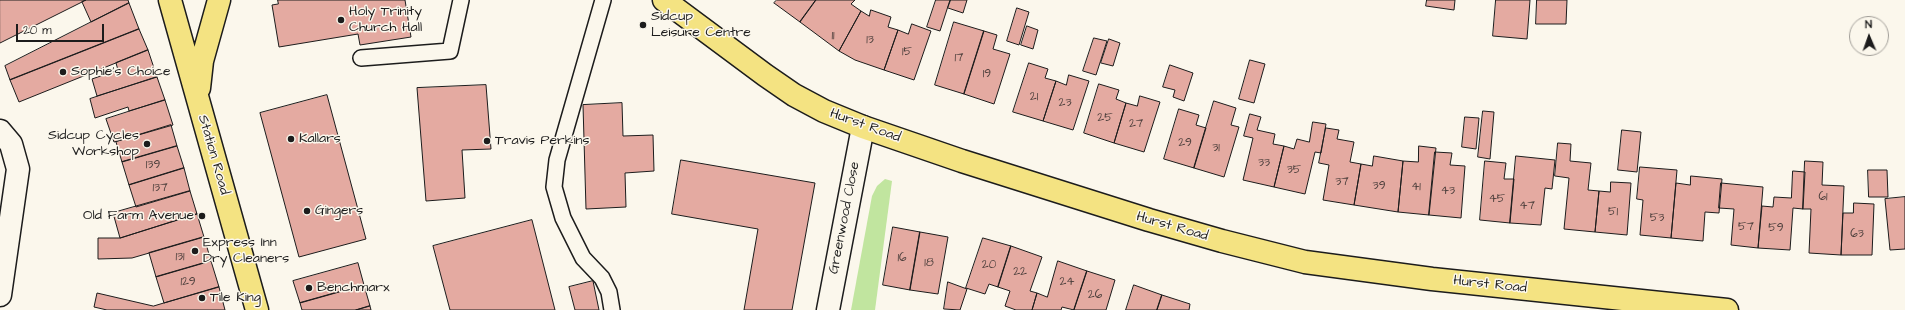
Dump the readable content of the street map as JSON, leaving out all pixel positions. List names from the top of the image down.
{
  "streets": {
    "main road": ["Hurst Road", "Station Road"],
    "street": ["Greenwood Close"]
  },
  "crossings": [
    ["Hurst Road", "Greenwood Close"]
  ],
  "places": [
    "Holy Trinity Church Hall",
    "Sidcup Leisure Centre",
    "Sophie's Choice",
    "Kallars",
    "Travis Perkins",
    "Sidcup Cycles Workshop",
    "Gingers",
    "Old Farm Avenue",
    "Express Inn Dry Cleaners",
    "Benchmarx",
    "Tile King"
  ],
  "house_numbers": [
    "11",
    "13",
    "15",
    "17",
    "19",
    "21",
    "23",
    "25",
    "27",
    "29",
    "31",
    "33",
    "139",
    "35",
    "37",
    "39",
    "41",
    "137",
    "43",
    "61",
    "45",
    "47",
    "51",
    "53",
    "57",
    "59",
    "63",
    "131",
    "16",
    "18",
    "20",
    "22",
    "129",
    "24",
    "26"
  ],
  "scale_bar": "20 m",
  "north": "top"
}
